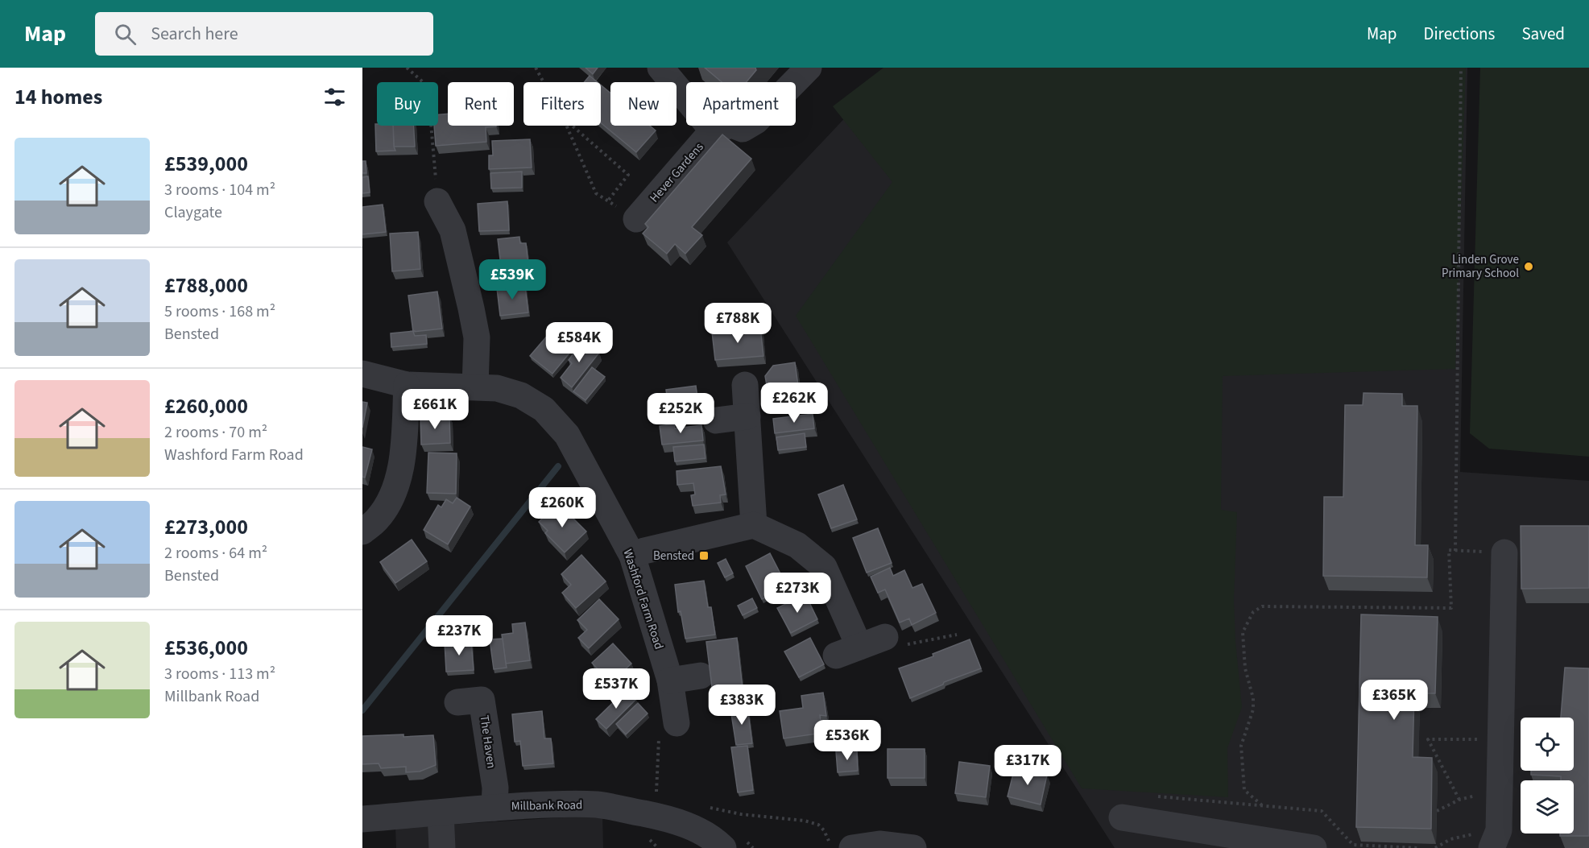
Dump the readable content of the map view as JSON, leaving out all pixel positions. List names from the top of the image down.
{
  "streets": {
    "street": [
      "Hever Gardens",
      "Washford Farm Road",
      "The Haven",
      "Millbank Road"
    ]
  },
  "crossings": [
    ["The Haven", "Millbank Road"]
  ],
  "places": {
    "other": ["Linden Grove Primary School"],
    "transit": ["Bensted"]
  },
  "page": {
    "header": "Map",
    "search": "Search here",
    "nav": ["Map", "Directions", "Saved"],
    "heading": "14 homes",
    "chip": [
      "Buy",
      "Rent",
      "Filters",
      "New",
      "Apartment"
    ],
    "list": [
      {
        "name": "£539,000",
        "note": "3 rooms · 104 m² · Claygate"
      },
      {
        "name": "£788,000",
        "note": "5 rooms · 168 m² · Bensted"
      },
      {
        "name": "£260,000",
        "note": "2 rooms · 70 m² · Washford Farm Road"
      },
      {
        "name": "£273,000",
        "note": "2 rooms · 64 m² · Bensted"
      },
      {
        "name": "£536,000",
        "note": "3 rooms · 113 m² · Millbank Road"
      }
    ],
    "price": [
      "£539K",
      "£788K",
      "£584K",
      "£262K",
      "£661K",
      "£252K",
      "£260K",
      "£273K",
      "£237K",
      "£537K",
      "£365K",
      "£383K",
      "£536K",
      "£317K"
    ]
  }
}
